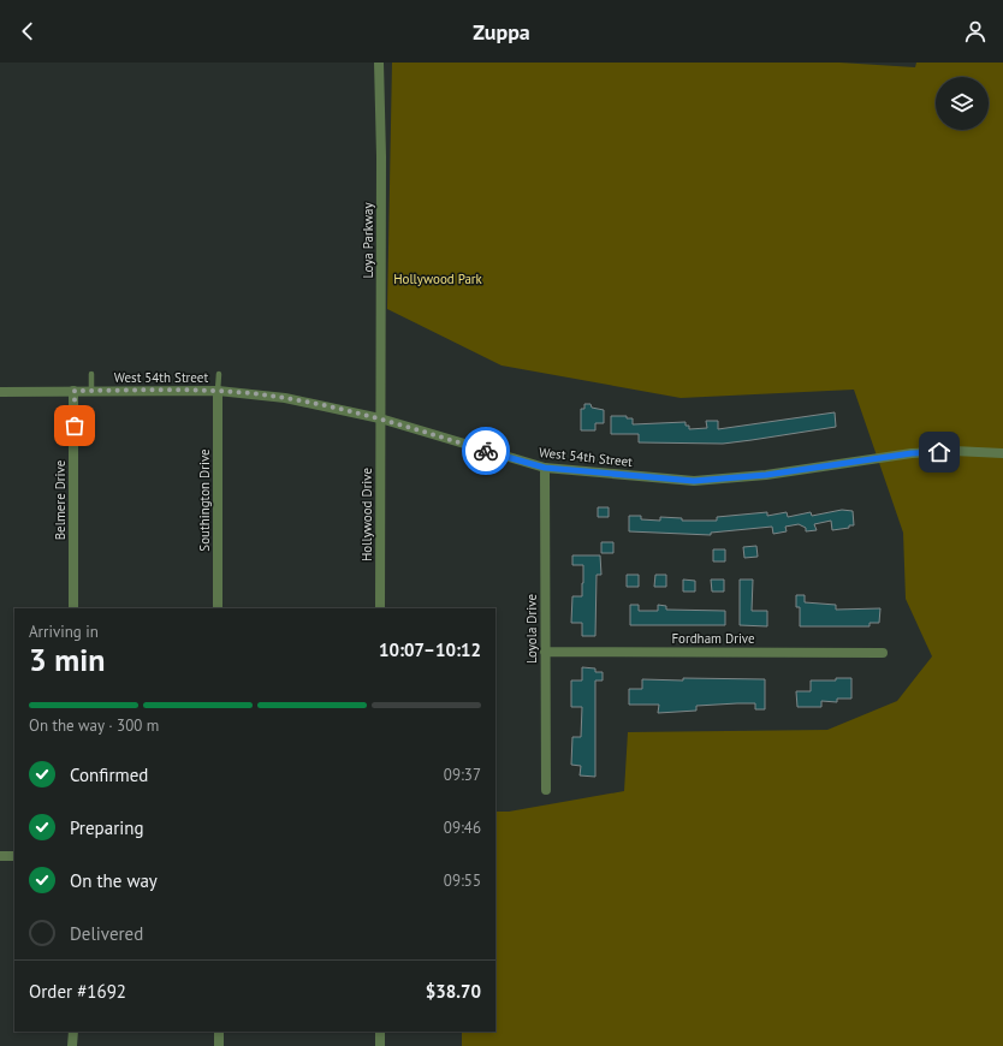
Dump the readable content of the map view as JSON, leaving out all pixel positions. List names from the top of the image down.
{
  "streets": {
    "street": [
      "Loya Parkway",
      "West 54th Street",
      "Belmere Drive",
      "Southington Drive",
      "Hollywood Drive",
      "Loyola Drive",
      "Fordham Drive"
    ]
  },
  "crossings": [
    ["Loya Parkway", "West 54th Street"],
    ["Loya Parkway", "Hollywood Drive"],
    ["West 54th Street", "Belmere Drive"],
    ["West 54th Street", "Southington Drive"],
    ["West 54th Street", "Hollywood Drive"],
    ["West 54th Street", "Loyola Drive"],
    ["Loyola Drive", "Fordham Drive"]
  ],
  "parks": ["Hollywood Park"],
  "page": {
    "header": "Zuppa",
    "heading": ["3 min", "Arriving in", "10:07–10:12"],
    "panel": ["Order #1692", "$38.70"],
    "bar": "On the way · 300 m",
    "list": [
      ["Confirmed", "09:37"],
      ["Preparing", "09:46"],
      ["On the way", "09:55"],
      "Delivered"
    ]
  }
}
